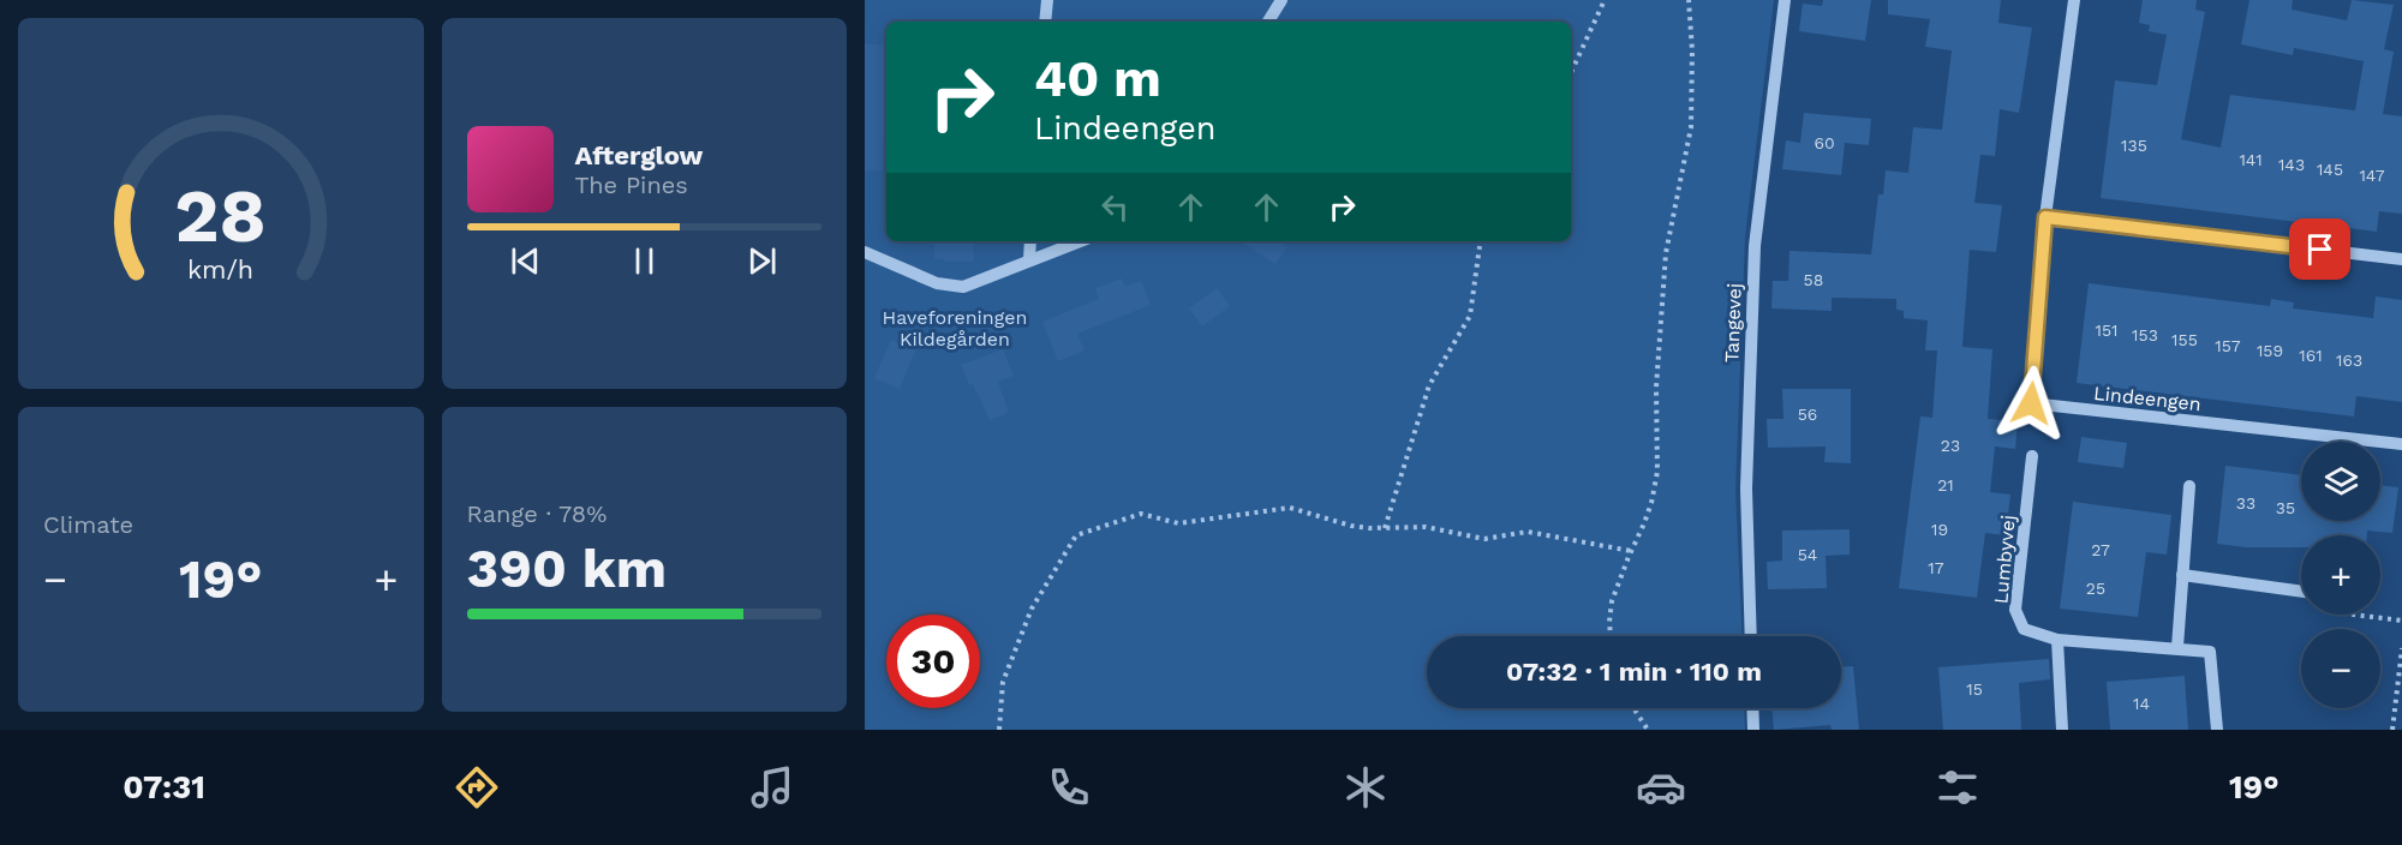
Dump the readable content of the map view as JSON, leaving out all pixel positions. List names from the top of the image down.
{
  "streets": {
    "street": ["Tangevej", "Lindeengen", "Lumbyvej"]
  },
  "parks": ["Haveforeningen Kildegården"],
  "house_numbers": [
    "60",
    "135",
    "141",
    "143",
    "145",
    "147",
    "58",
    "151",
    "153",
    "155",
    "157",
    "159",
    "161",
    "163",
    "56",
    "23",
    "21",
    "33",
    "35",
    "19",
    "27",
    "54",
    "17",
    "25",
    "15",
    "14"
  ],
  "page": {
    "turn": ["40 m", "Lindeengen"],
    "song": ["Afterglow", "The Pines"],
    "tile": [
      "Climate",
      ["Range · 78%", "390 km"]
    ],
    "map_buttons": ["+", "−"],
    "heat": ["−", "19°", "+"],
    "limit": "30",
    "trip": "07:32 · 1 min · 110 m",
    "tabs": ["07:31", "19°"],
    "gauge": ["28", "km/h"]
  }
}
